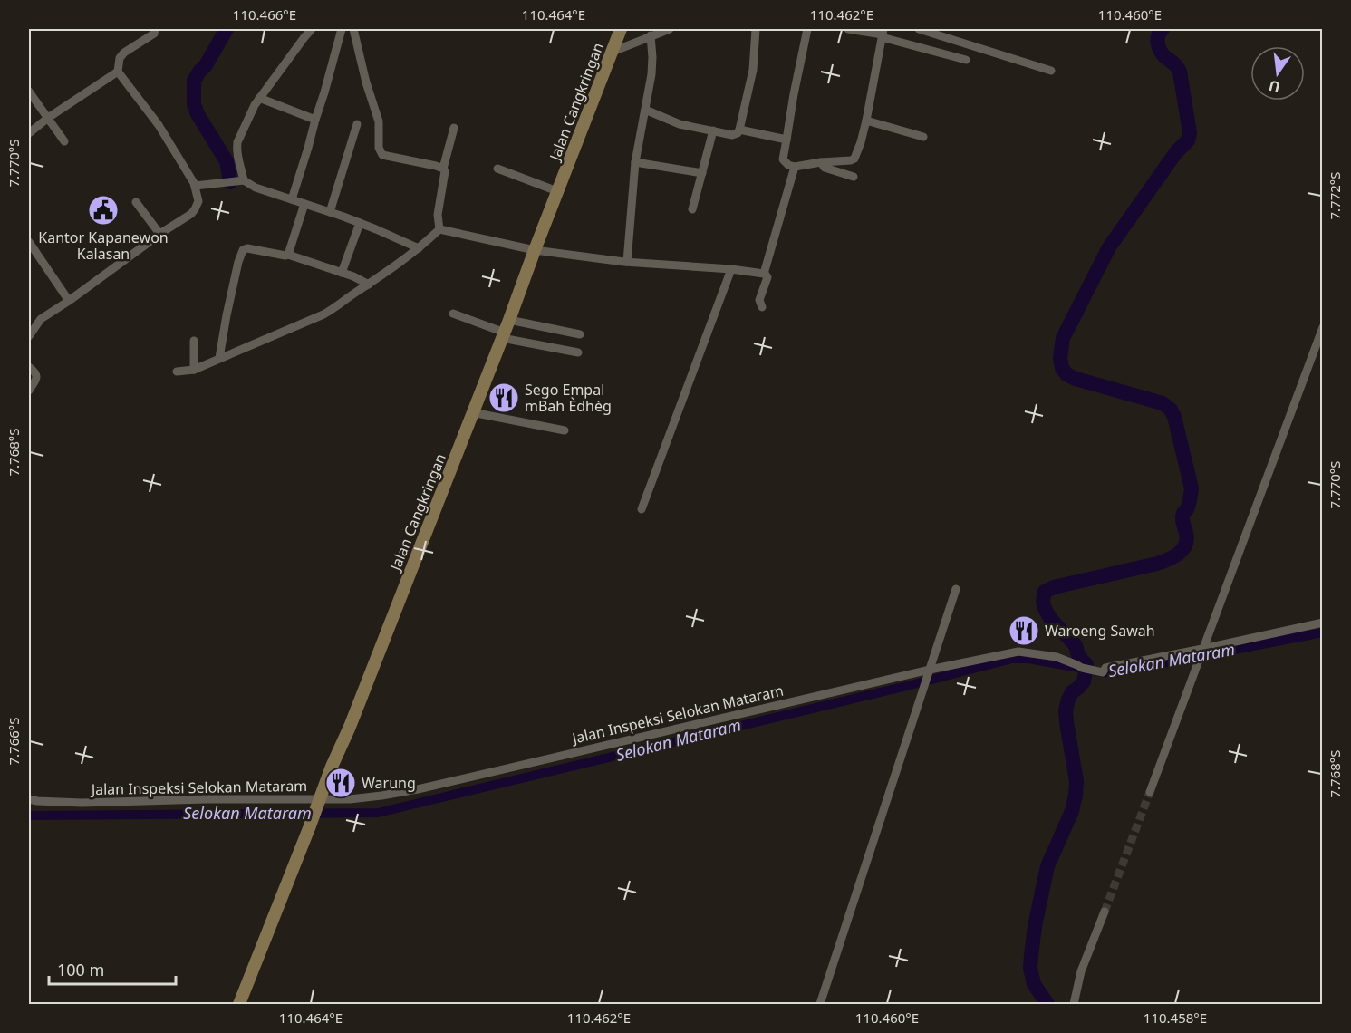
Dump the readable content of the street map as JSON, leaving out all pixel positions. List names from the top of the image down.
{
  "streets": {
    "main road": ["Jalan Cangkringan"],
    "street": ["Jalan Inspeksi Selokan Mataram"]
  },
  "crossings": [
    ["Jalan Cangkringan", "Jalan Inspeksi Selokan Mataram"]
  ],
  "water": ["Selokan Mataram"],
  "places": {
    "public building": ["Kantor Kapanewon Kalasan"],
    "restaurant": ["Sego Empal mBah Èdhèg", "Waroeng Sawah", "Warung"]
  },
  "scale_bar": "100 m",
  "north": "bottom",
  "coordinates": [
    "110.466°E",
    "110.464°E",
    "110.462°E",
    "110.460°E",
    "7.770°S",
    "7.772°S",
    "7.768°S",
    "7.766°S",
    "110.458°E"
  ]
}
